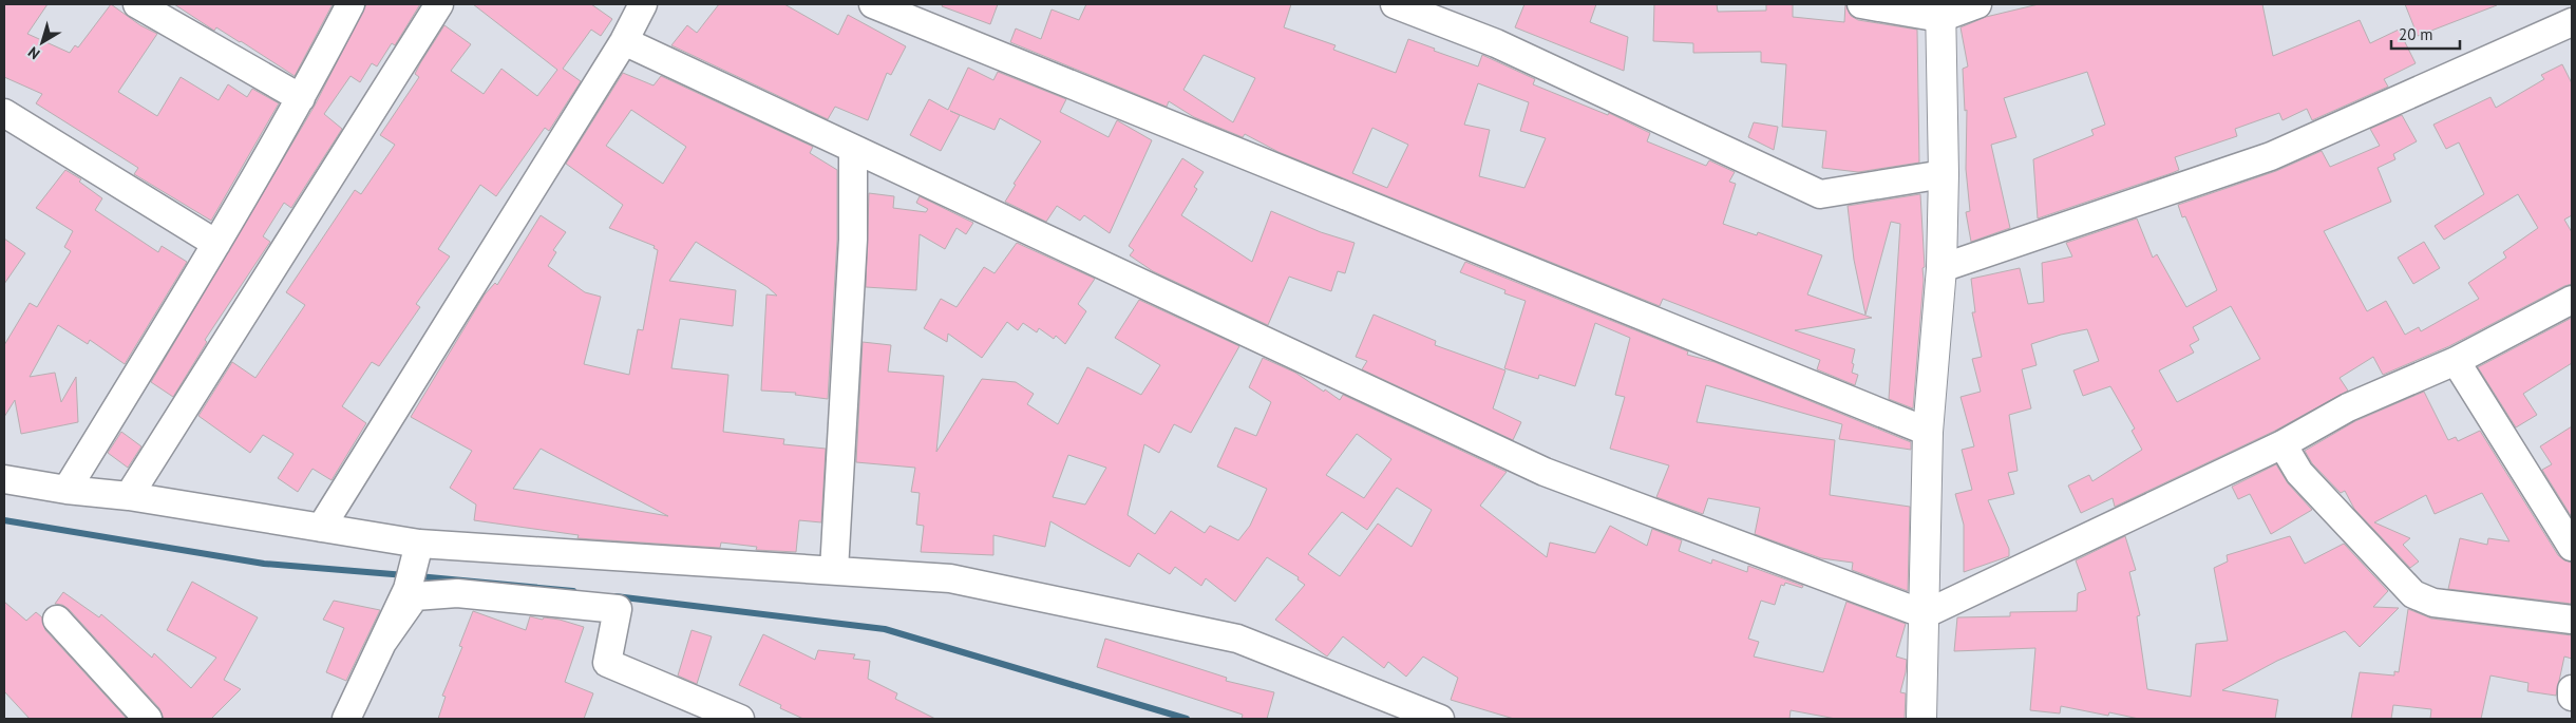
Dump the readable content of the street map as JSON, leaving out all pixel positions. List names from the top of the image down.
{
  "scale_bar": "20 m",
  "north": "bottom left"
}
